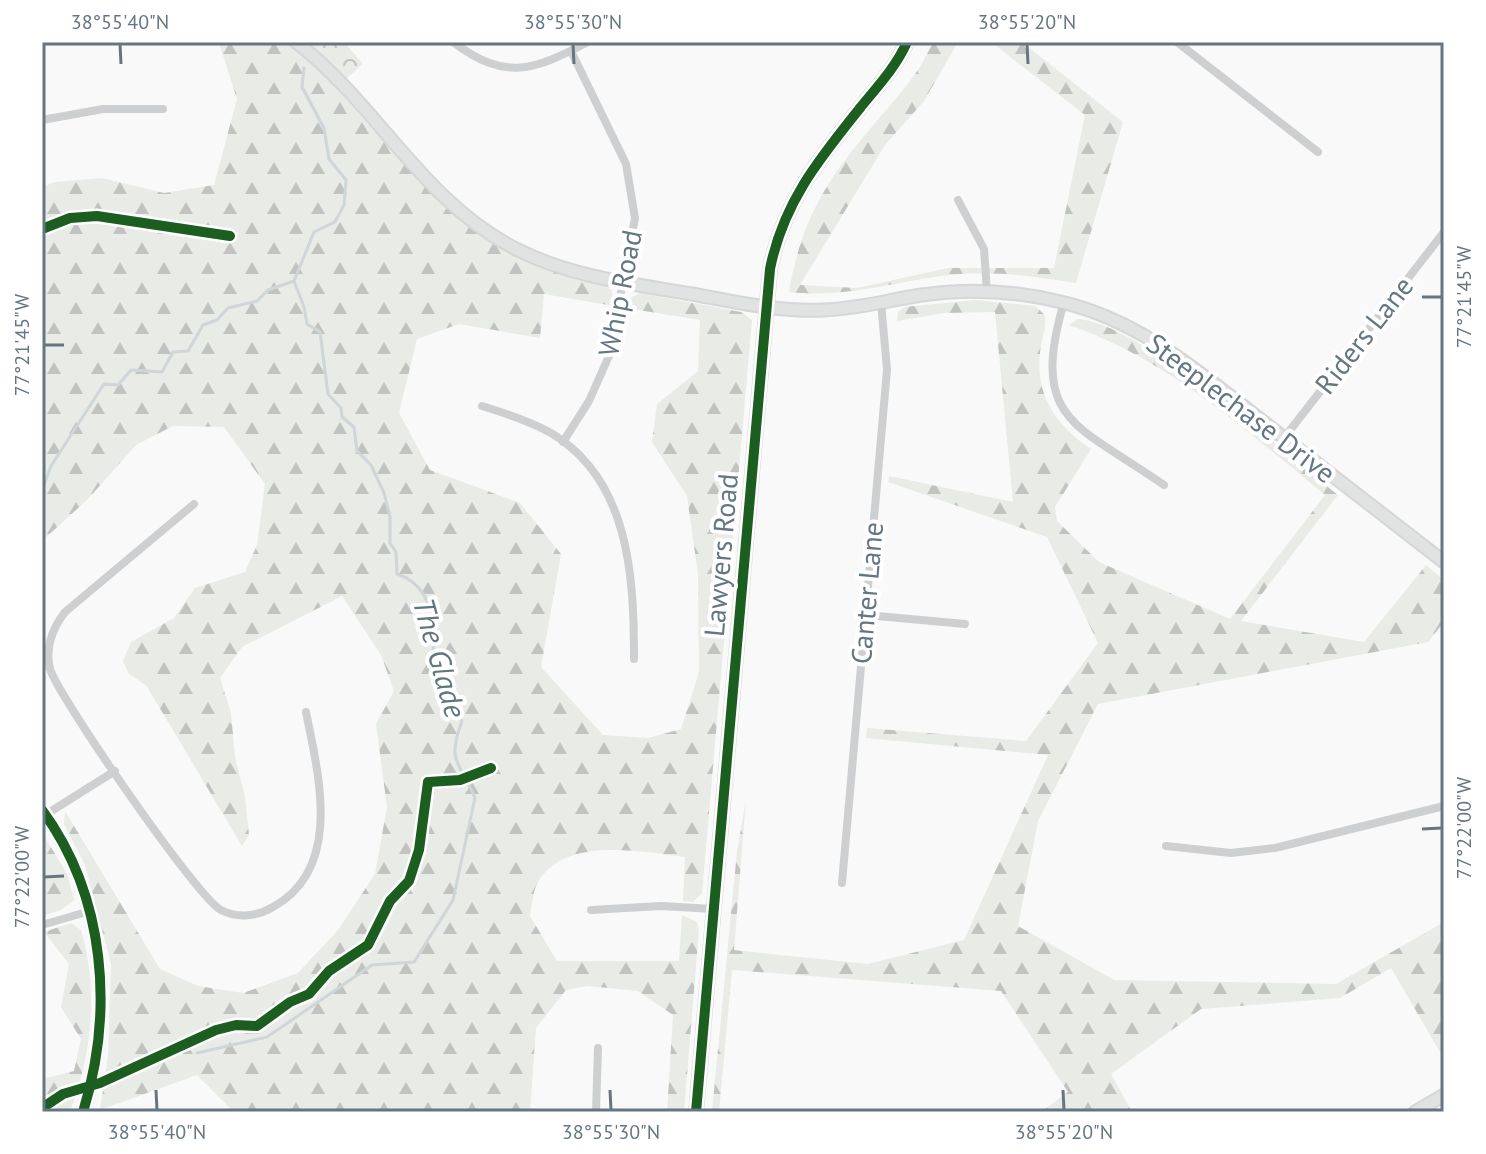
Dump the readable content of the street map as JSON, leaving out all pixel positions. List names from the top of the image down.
{
  "streets": {
    "main road": ["Lawyers Road"],
    "street": [
      "Whip Road",
      "Riders Lane",
      "Steeplechase Drive",
      "Canter Lane"
    ]
  },
  "crossings": [
    ["Whip Road", "Steeplechase Drive"],
    ["Riders Lane", "Steeplechase Drive"],
    ["Steeplechase Drive", "Lawyers Road"],
    ["Steeplechase Drive", "Canter Lane"]
  ],
  "water": ["The Glade"],
  "coordinates": [
    "38°55'40\"N",
    "38°55'30\"N",
    "38°55'20\"N",
    "77°21'45\"W",
    "77°22'00\"W"
  ]
}
